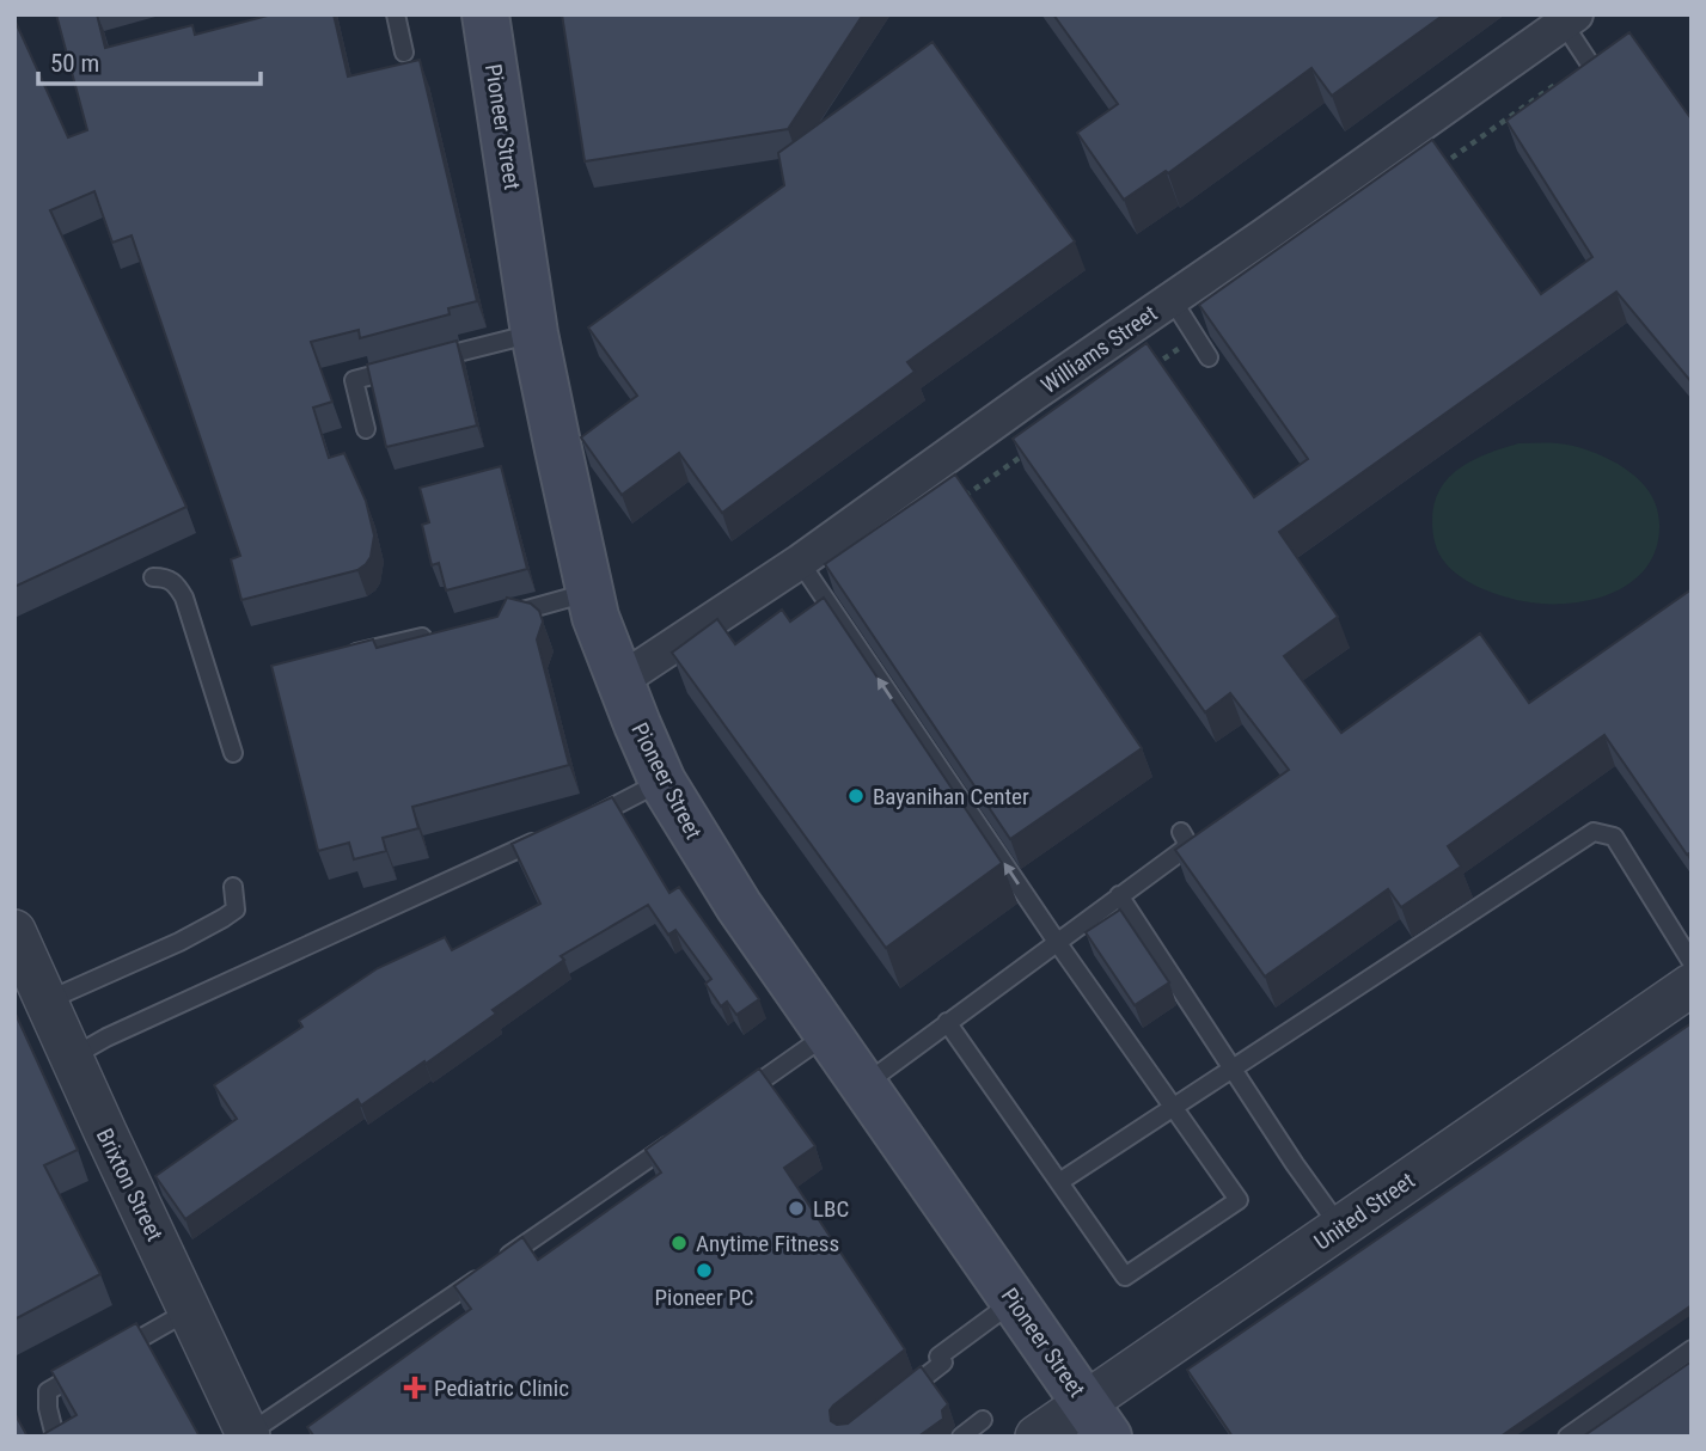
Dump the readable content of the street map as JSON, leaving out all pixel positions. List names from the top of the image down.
{
  "streets": {
    "main road": ["Pioneer Street"],
    "street": ["Williams Street", "Brixton Street", "United Street"]
  },
  "crossings": [
    ["Pioneer Street", "Williams Street"],
    ["Pioneer Street", "United Street"]
  ],
  "places": {
    "other": [
      "Bayanihan Center",
      "LBC",
      "Anytime Fitness",
      "Pioneer PC"
    ],
    "health": ["Pediatric Clinic"]
  },
  "scale_bar": "50 m"
}
